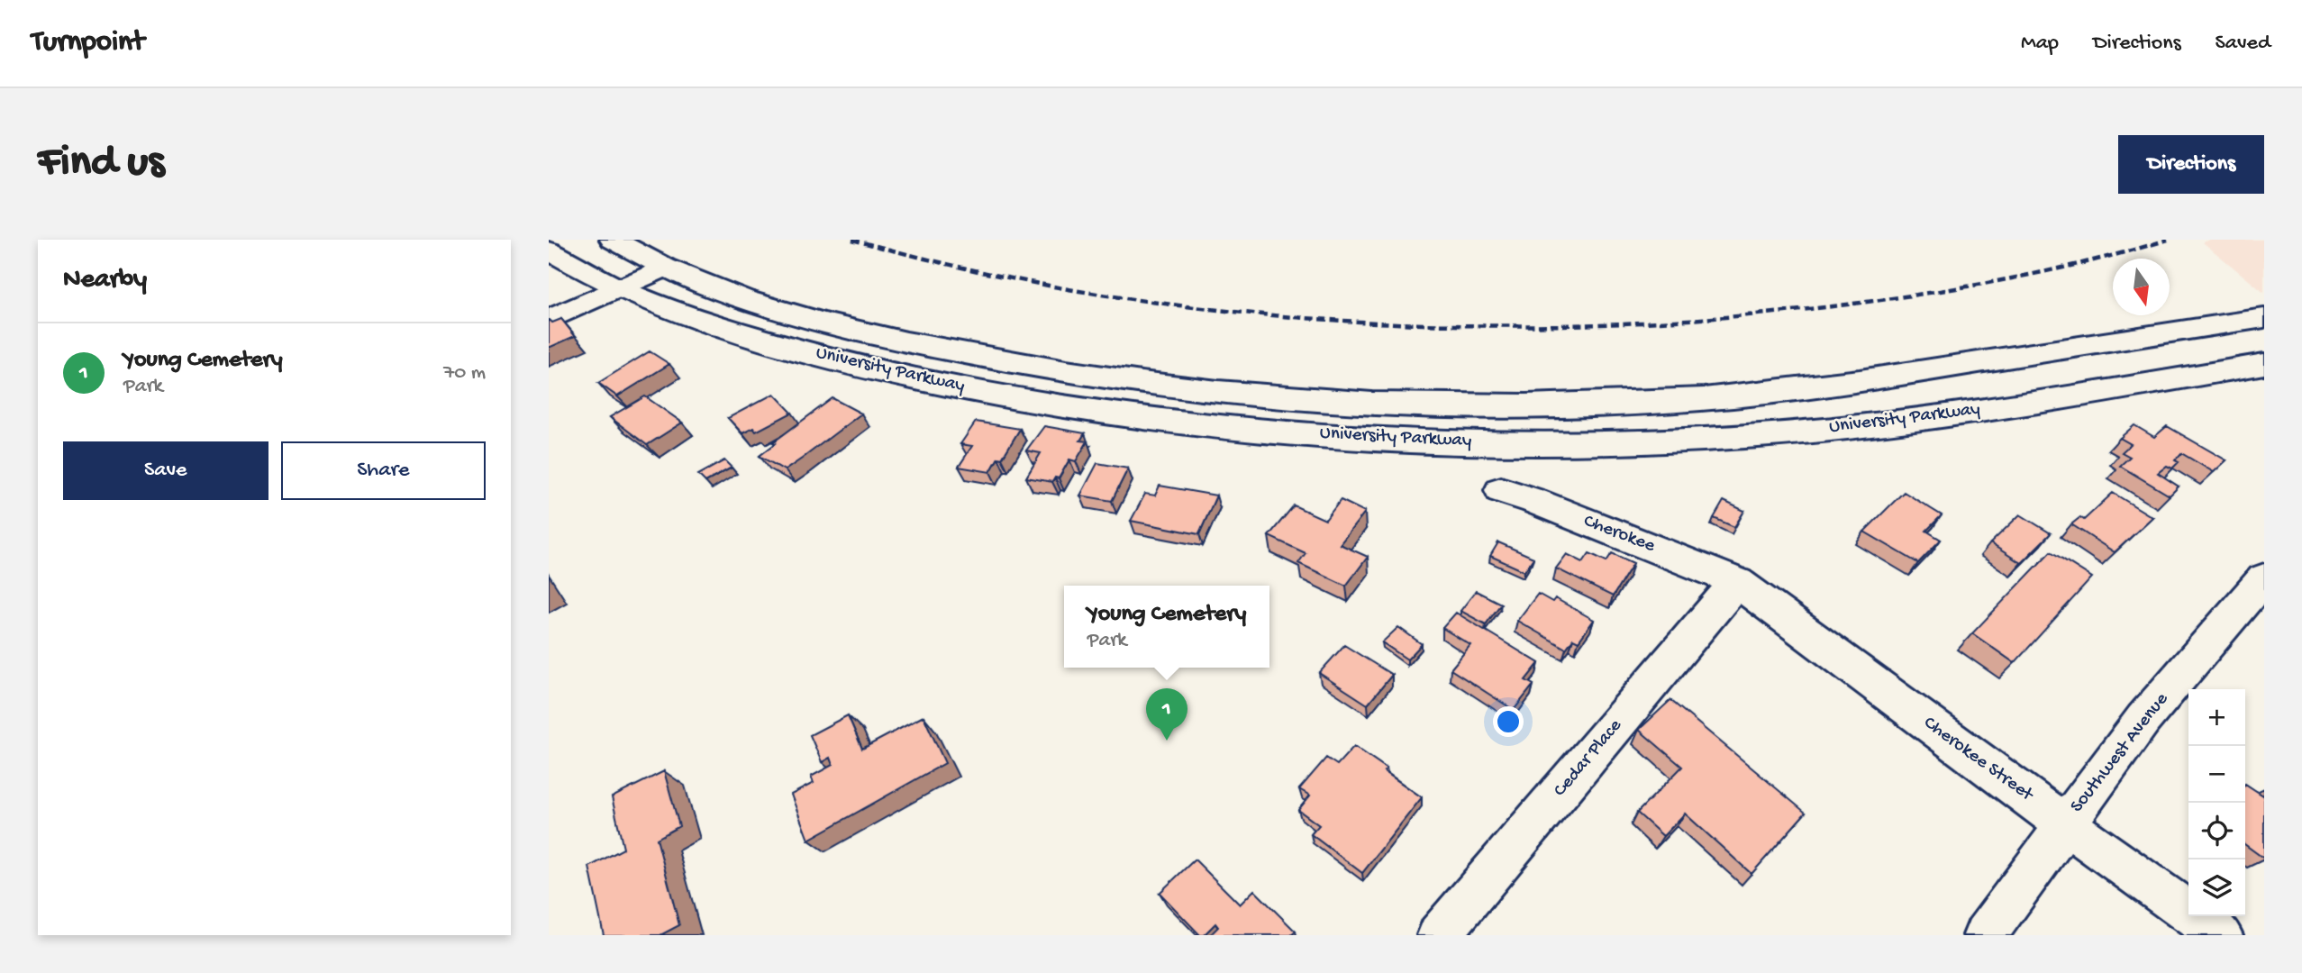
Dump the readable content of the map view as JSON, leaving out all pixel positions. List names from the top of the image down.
{
  "streets": {
    "main road": [
      "University Parkway",
      "Cherokee",
      "Southwest Avenue",
      "Cedar Place",
      "Cherokee Street"
    ]
  },
  "crossings": [
    ["Cherokee", "Cedar Place"],
    ["Cherokee", "Cherokee Street"],
    ["Southwest Avenue", "Cherokee Street"],
    ["Cedar Place", "Cherokee Street"]
  ],
  "north": "bottom",
  "page": {
    "header": "Turnpoint",
    "nav": ["Map", "Directions", "Saved"],
    "buttons": [
      "Directions",
      ["Save", "Share"]
    ],
    "title": "Find us",
    "heading": "Nearby",
    "list": [
      {
        "mark": "1",
        "name": "Young Cemetery",
        "note": "Park",
        "value": "70 m"
      }
    ],
    "popup": ["Young Cemetery", "Park"],
    "pins": "1",
    "map_buttons": ["+", "−"]
  }
}
